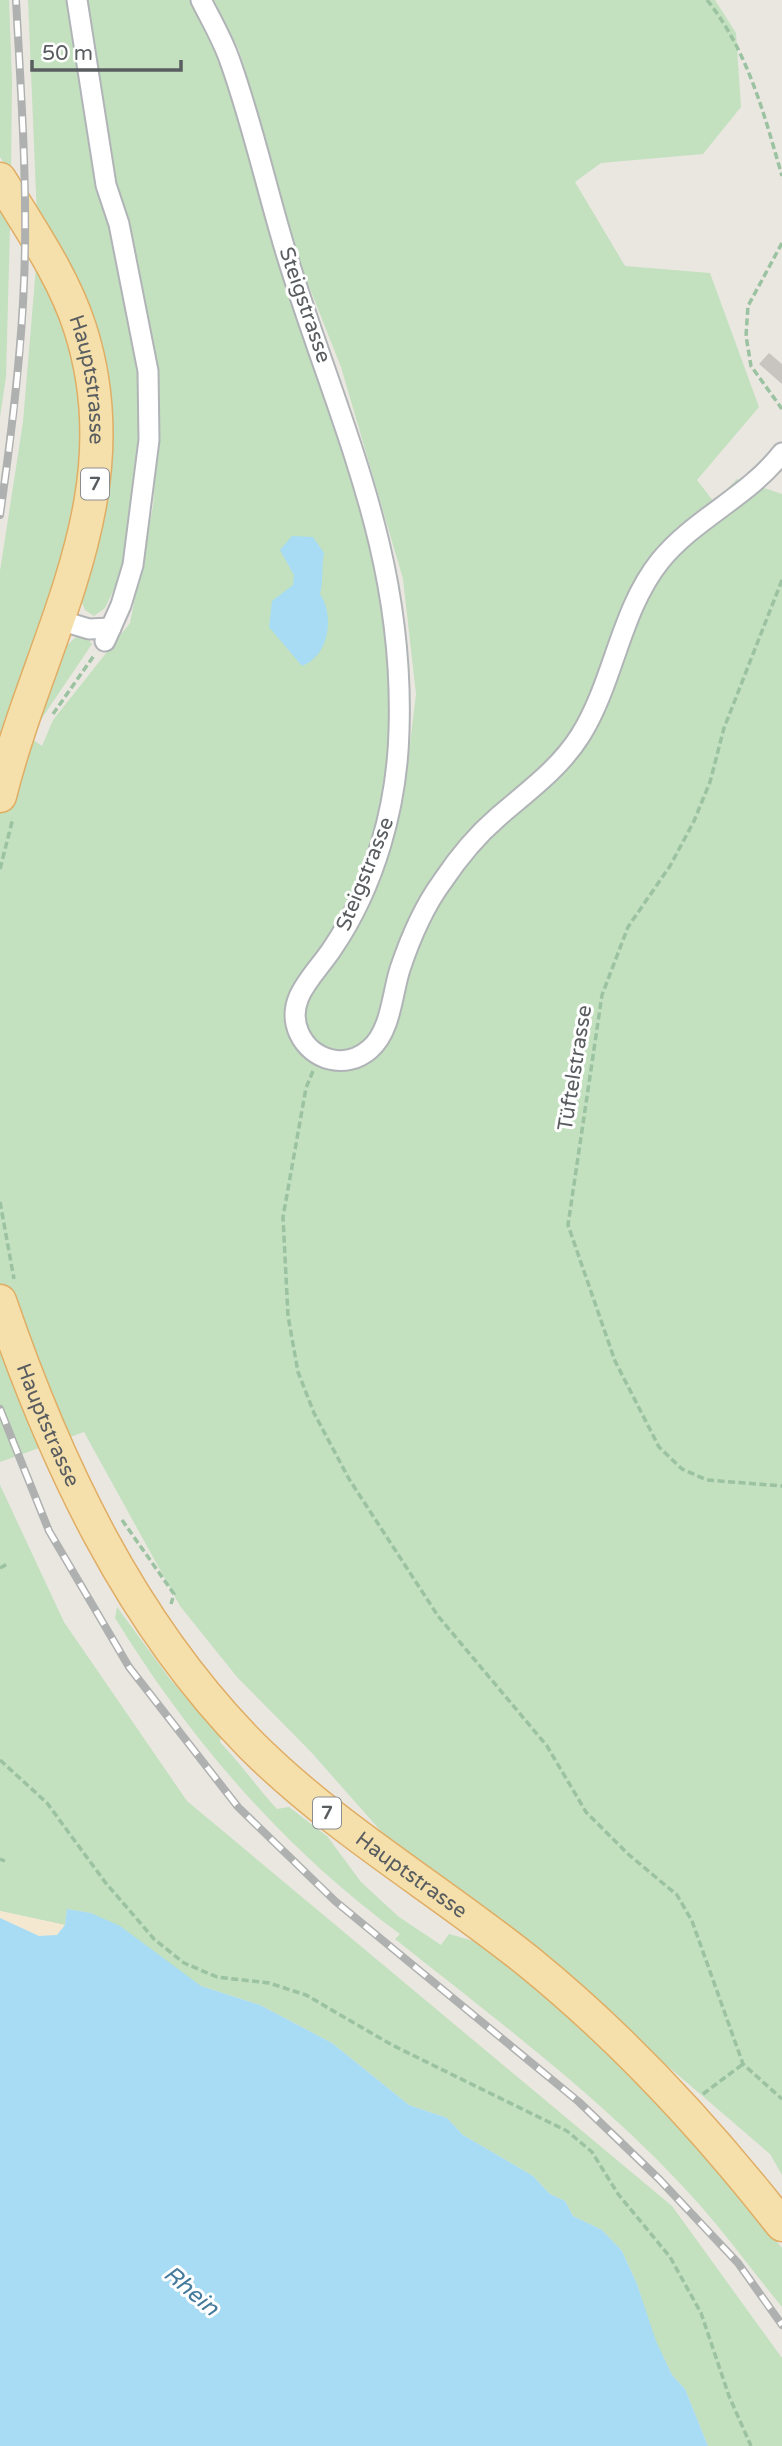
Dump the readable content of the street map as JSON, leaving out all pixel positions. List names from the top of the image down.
{
  "streets": {
    "main road": ["Hauptstrasse", "7"],
    "street": ["Steigstrasse"],
    "path": ["Tüftelstrasse"]
  },
  "water": ["Rhein"],
  "scale_bar": "50 m"
}
